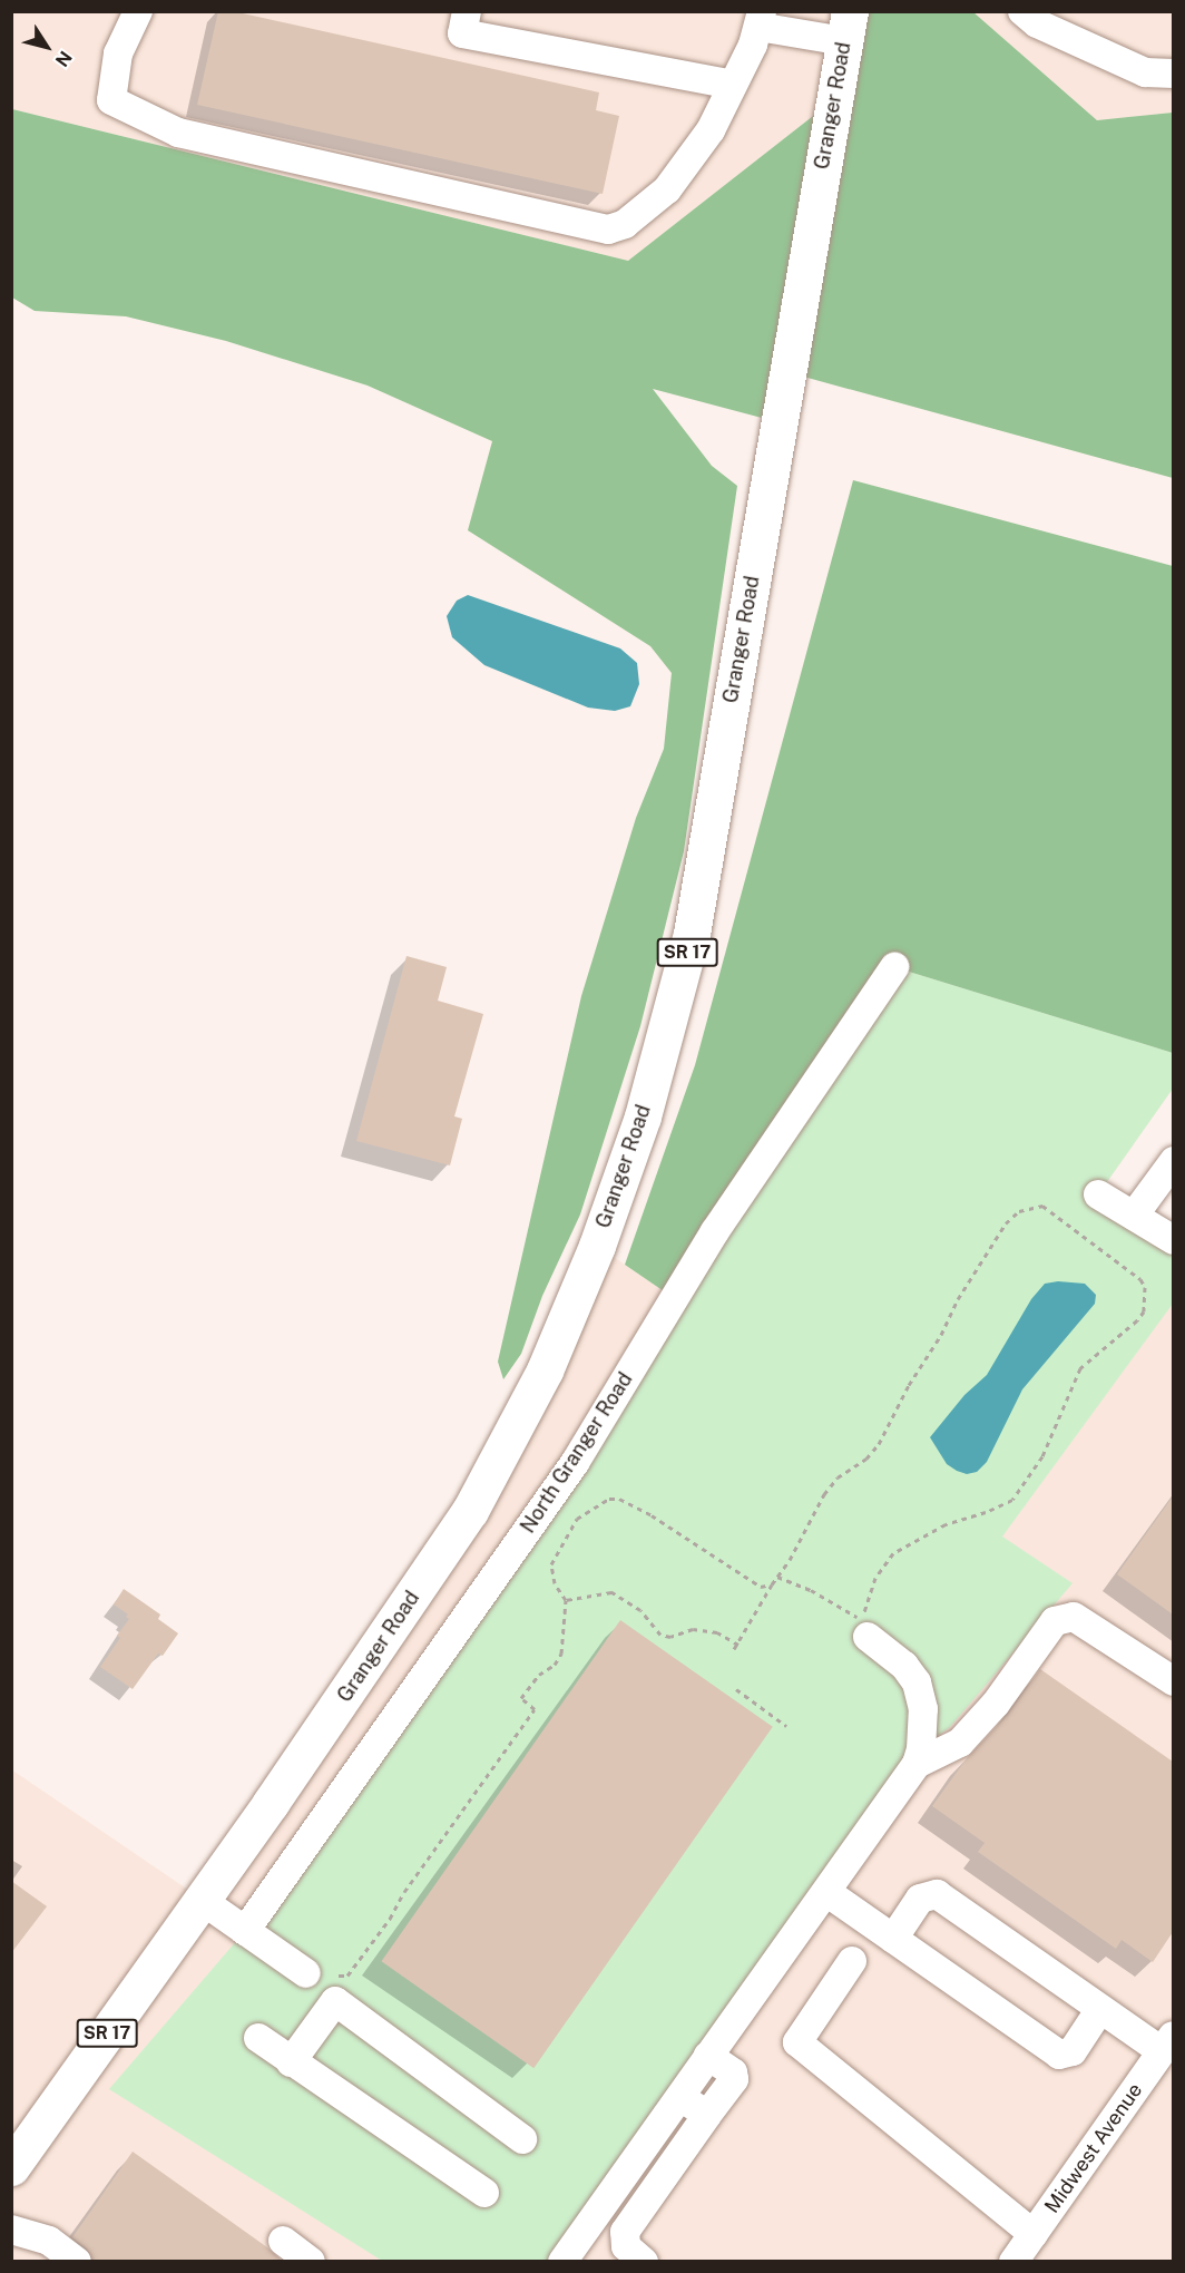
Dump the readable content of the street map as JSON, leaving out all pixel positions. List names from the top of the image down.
{
  "streets": {
    "main road": ["Granger Road", "SR 17"],
    "street": ["North Granger Road", "Midwest Avenue"]
  },
  "north": "bottom right"
}
